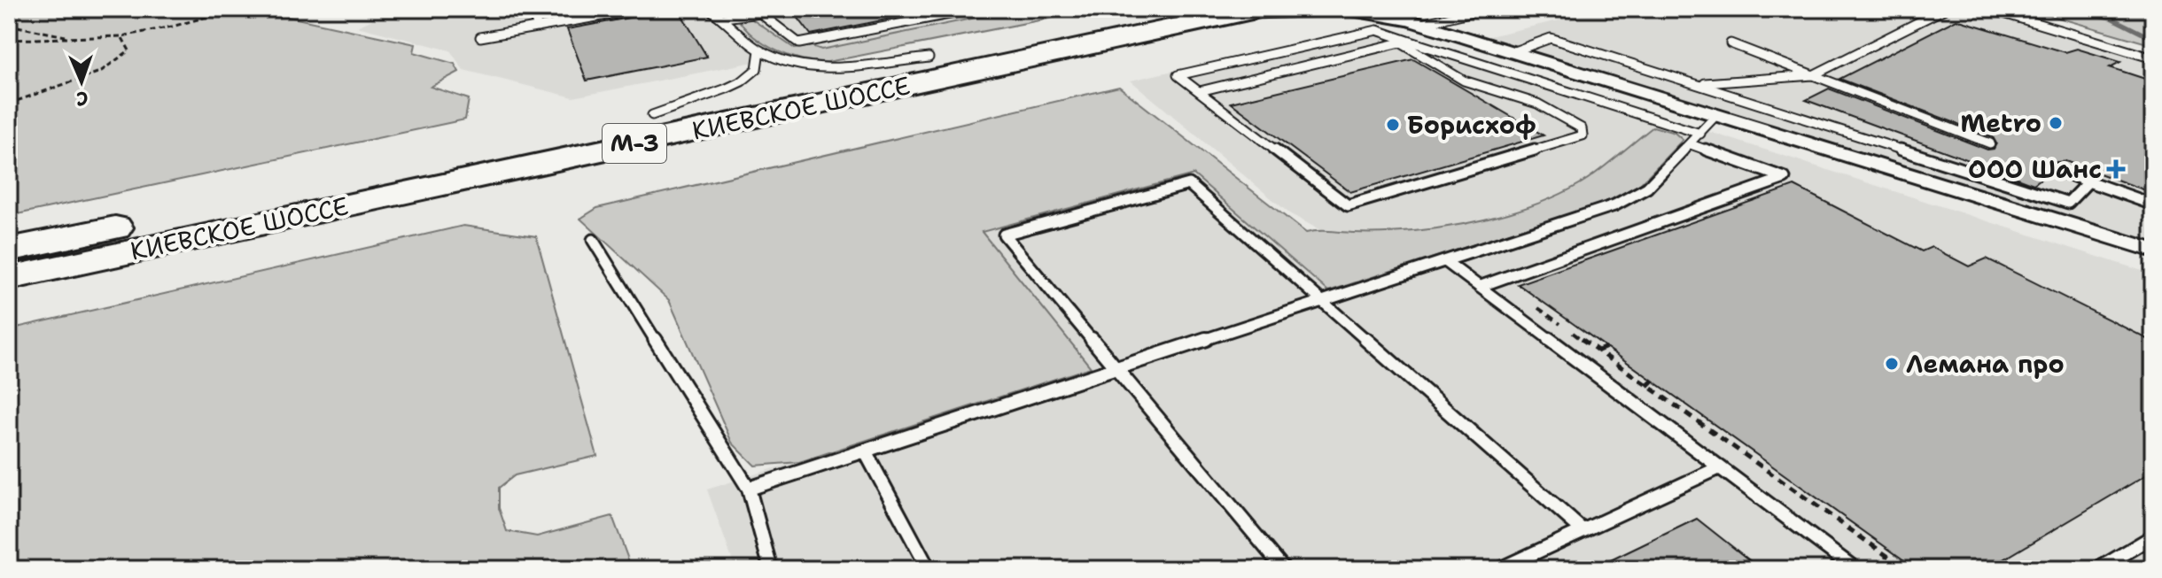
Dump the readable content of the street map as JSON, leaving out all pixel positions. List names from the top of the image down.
{
  "streets": {
    "highway": ["КИЕВСКОЕ ШОССЕ", "М-3"]
  },
  "places": {
    "other": ["Metro", "Борисхоф", "Лемана про"],
    "health": ["ООО Шанс"]
  },
  "north": "bottom"
}
